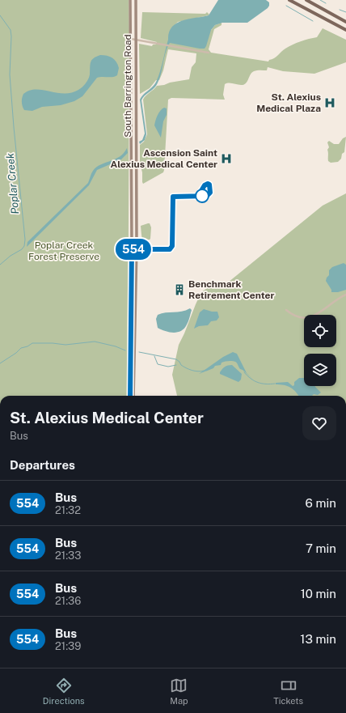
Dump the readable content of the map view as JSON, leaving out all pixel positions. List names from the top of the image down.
{
  "streets": {
    "main road": ["South Barrington Road"]
  },
  "water": ["Poplar Creek"],
  "parks": ["Poplar Creek Forest Preserve"],
  "places": {
    "hospital": ["St. Alexius Medical Plaza", "Ascension Saint Alexius Medical Center"],
    "building": ["Benchmark Retirement Center"]
  },
  "lines": ["bus line 554"],
  "page": {
    "on_map": "554",
    "heading": [
      ["St. Alexius Medical Center", "Bus"],
      "Departures"
    ],
    "list": [
      {
        "mark": "554",
        "name": "Bus",
        "note": "21:32",
        "value": "6 min"
      },
      {
        "mark": "554",
        "name": "Bus",
        "note": "21:33",
        "value": "7 min"
      },
      {
        "mark": "554",
        "name": "Bus",
        "note": "21:36",
        "value": "10 min"
      },
      {
        "mark": "554",
        "name": "Bus",
        "note": "21:39",
        "value": "13 min"
      }
    ],
    "tabs": ["Directions", "Map", "Tickets"]
  }
}
